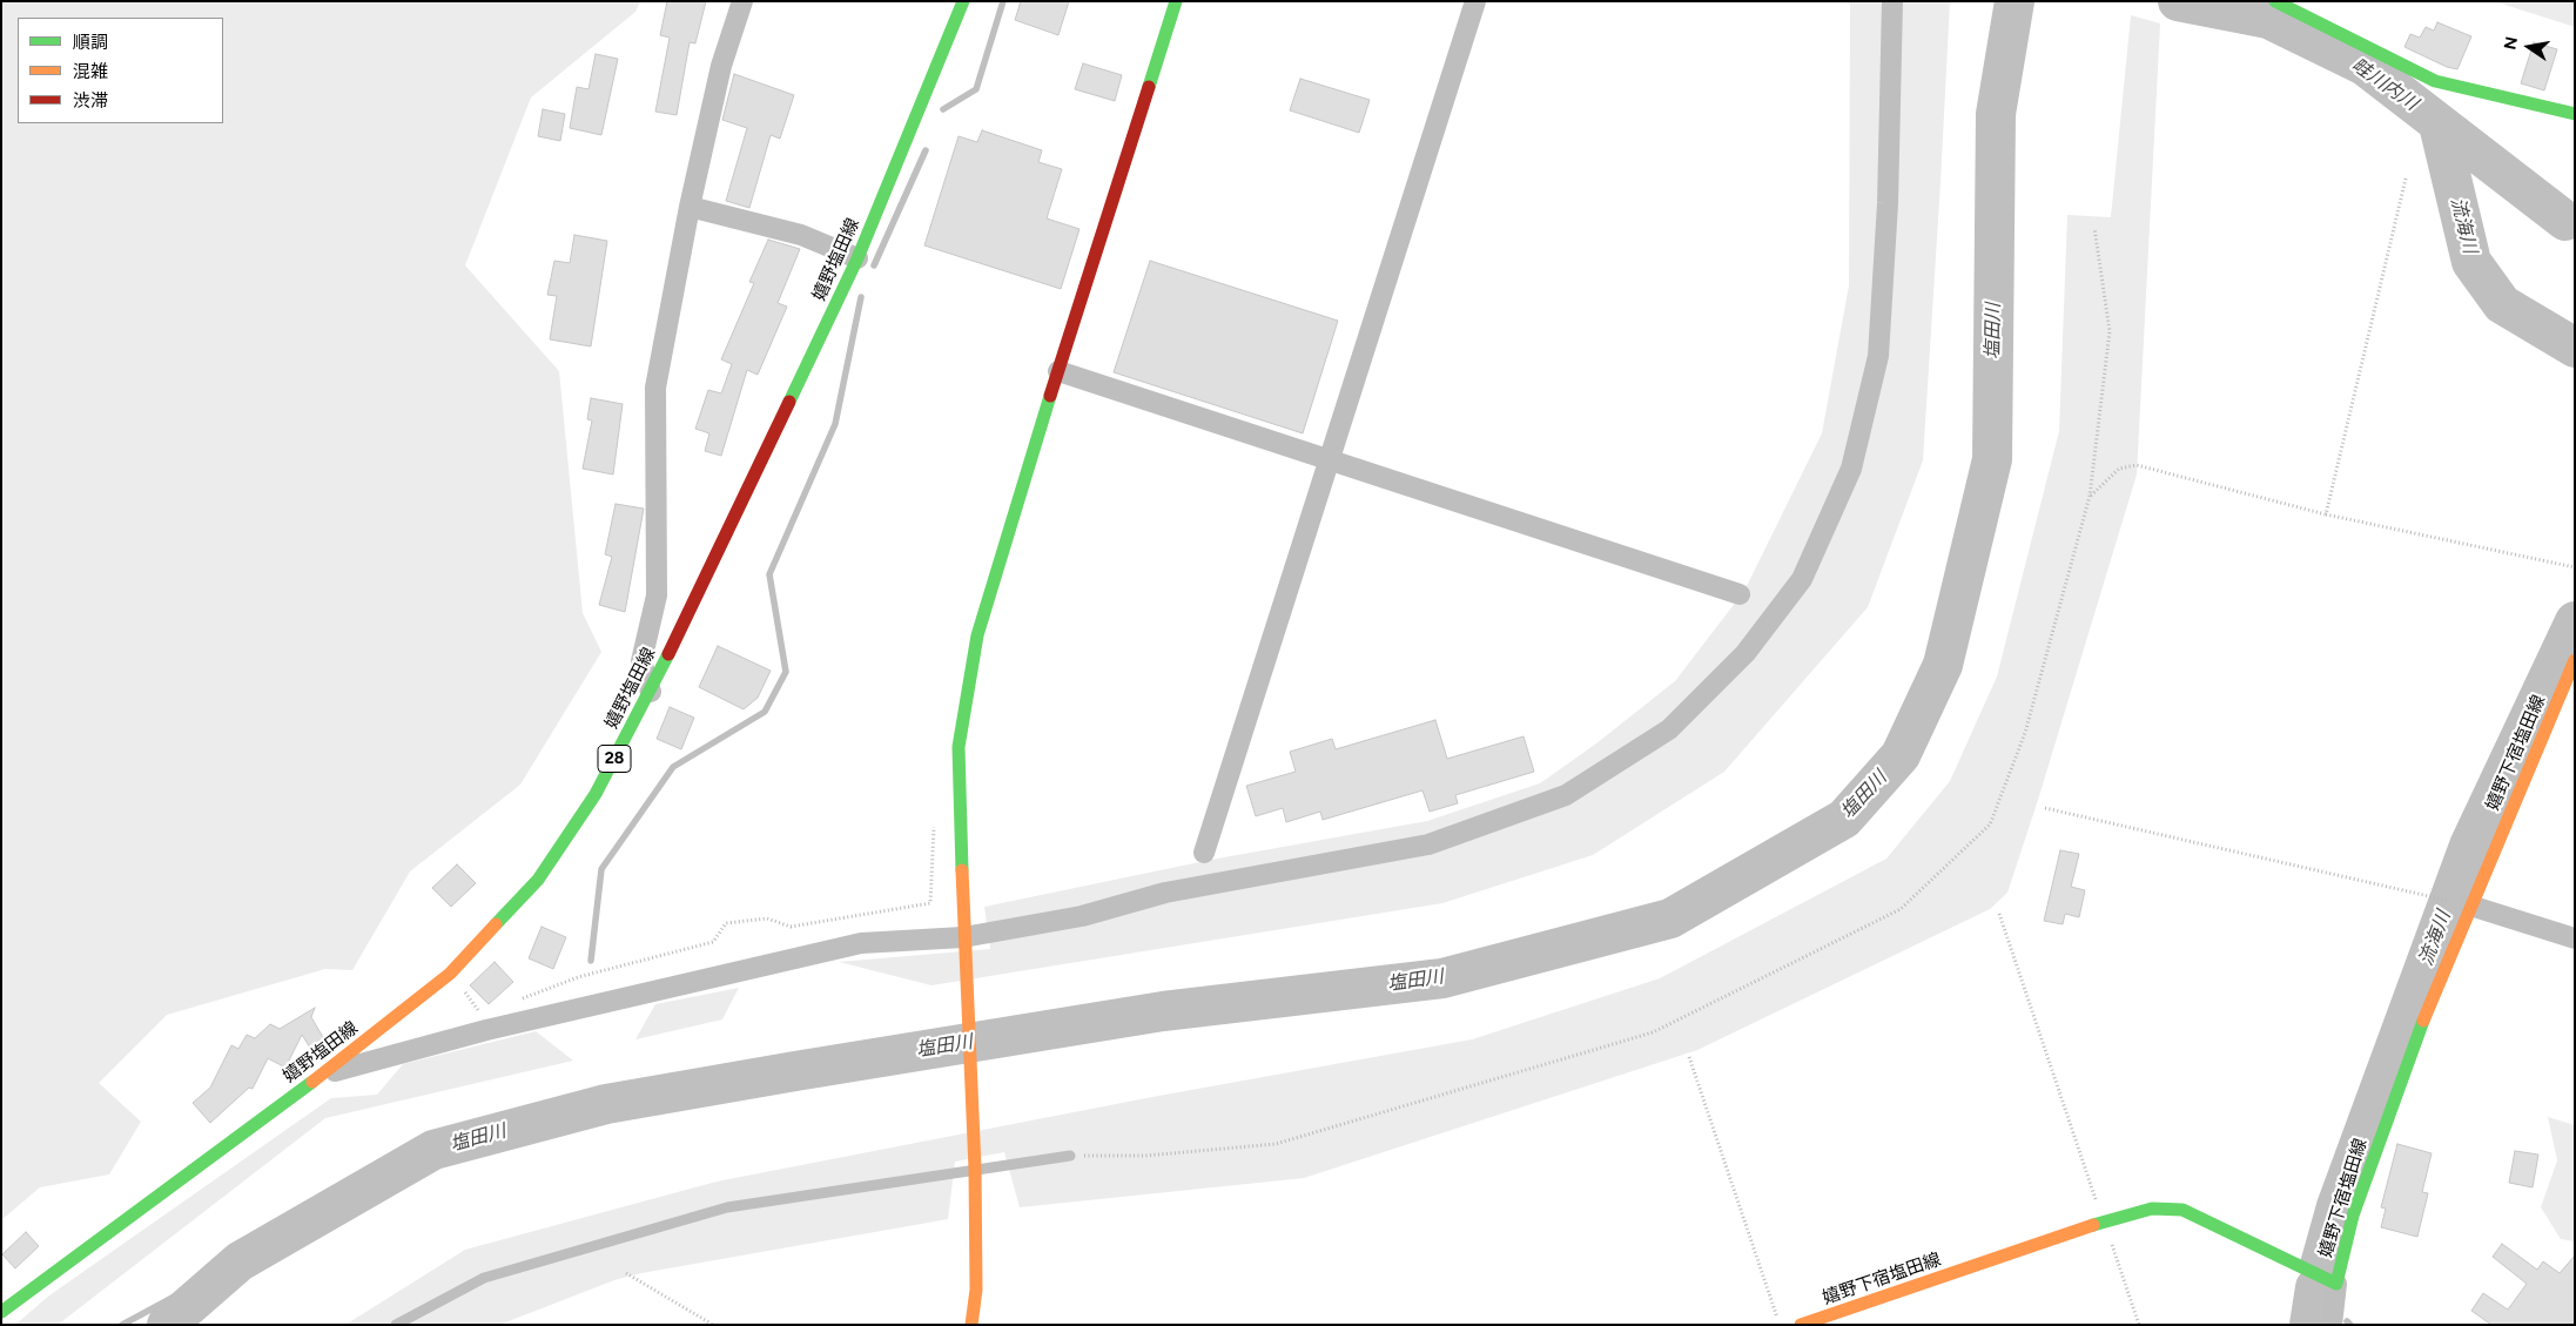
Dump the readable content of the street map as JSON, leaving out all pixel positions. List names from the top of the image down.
{
  "streets": {
    "main road": ["嬉野塩田線", "嬉野下宿塩田線", "28"]
  },
  "water": ["畦川内川", "流海川", "塩田川"],
  "legend": ["順調", "混雑", "渋滞"],
  "north": "left"
}
